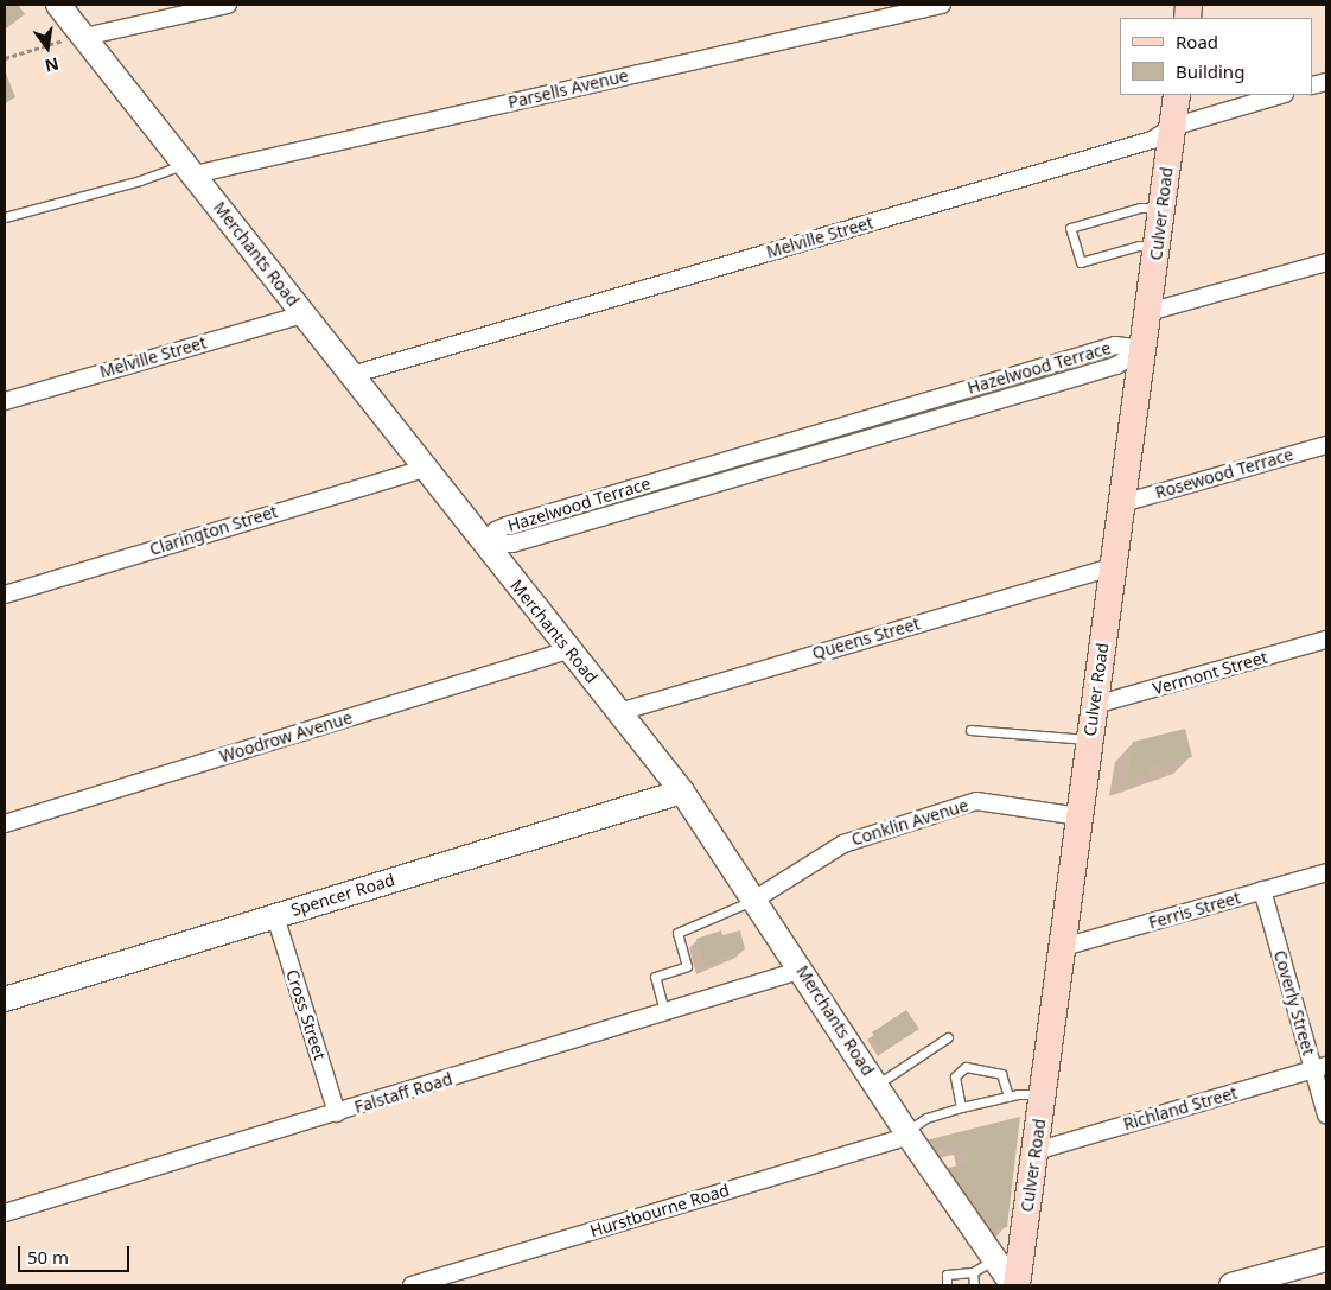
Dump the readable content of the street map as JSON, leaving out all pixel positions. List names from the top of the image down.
{
  "streets": {
    "main road": ["Culver Road"],
    "street": [
      "Parsells Avenue",
      "Melville Street",
      "Merchants Road",
      "Hazelwood Terrace",
      "Rosewood Terrace",
      "Clarington Street",
      "Queens Street",
      "Vermont Street",
      "Woodrow Avenue",
      "Conklin Avenue",
      "Spencer Road",
      "Ferris Street",
      "Coverly Street",
      "Cross Street",
      "Falstaff Road",
      "Richland Street",
      "Hurstbourne Road"
    ]
  },
  "crossings": [
    ["Parsells Avenue", "Merchants Road"],
    ["Culver Road", "Melville Street"],
    ["Culver Road", "Merchants Road"],
    ["Culver Road", "Hazelwood Terrace"],
    ["Culver Road", "Rosewood Terrace"],
    ["Culver Road", "Queens Street"],
    ["Culver Road", "Vermont Street"],
    ["Culver Road", "Conklin Avenue"],
    ["Culver Road", "Ferris Street"],
    ["Culver Road", "Richland Street"],
    ["Melville Street", "Merchants Road"],
    ["Merchants Road", "Hazelwood Terrace"],
    ["Merchants Road", "Clarington Street"],
    ["Merchants Road", "Queens Street"],
    ["Merchants Road", "Woodrow Avenue"],
    ["Merchants Road", "Conklin Avenue"],
    ["Merchants Road", "Spencer Road"],
    ["Merchants Road", "Falstaff Road"],
    ["Merchants Road", "Hurstbourne Road"],
    ["Spencer Road", "Cross Street"],
    ["Ferris Street", "Coverly Street"],
    ["Coverly Street", "Richland Street"],
    ["Cross Street", "Falstaff Road"]
  ],
  "legend": ["Road", "Building"],
  "scale_bar": "50 m",
  "north": "bottom"
}
